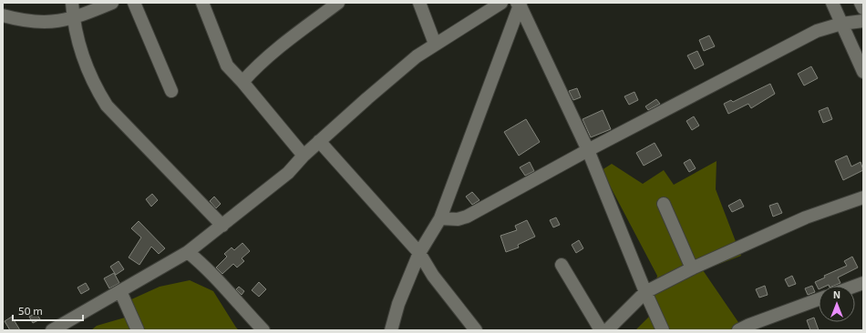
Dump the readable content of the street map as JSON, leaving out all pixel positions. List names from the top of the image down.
{
  "scale_bar": "50 m",
  "north": "top"
}
